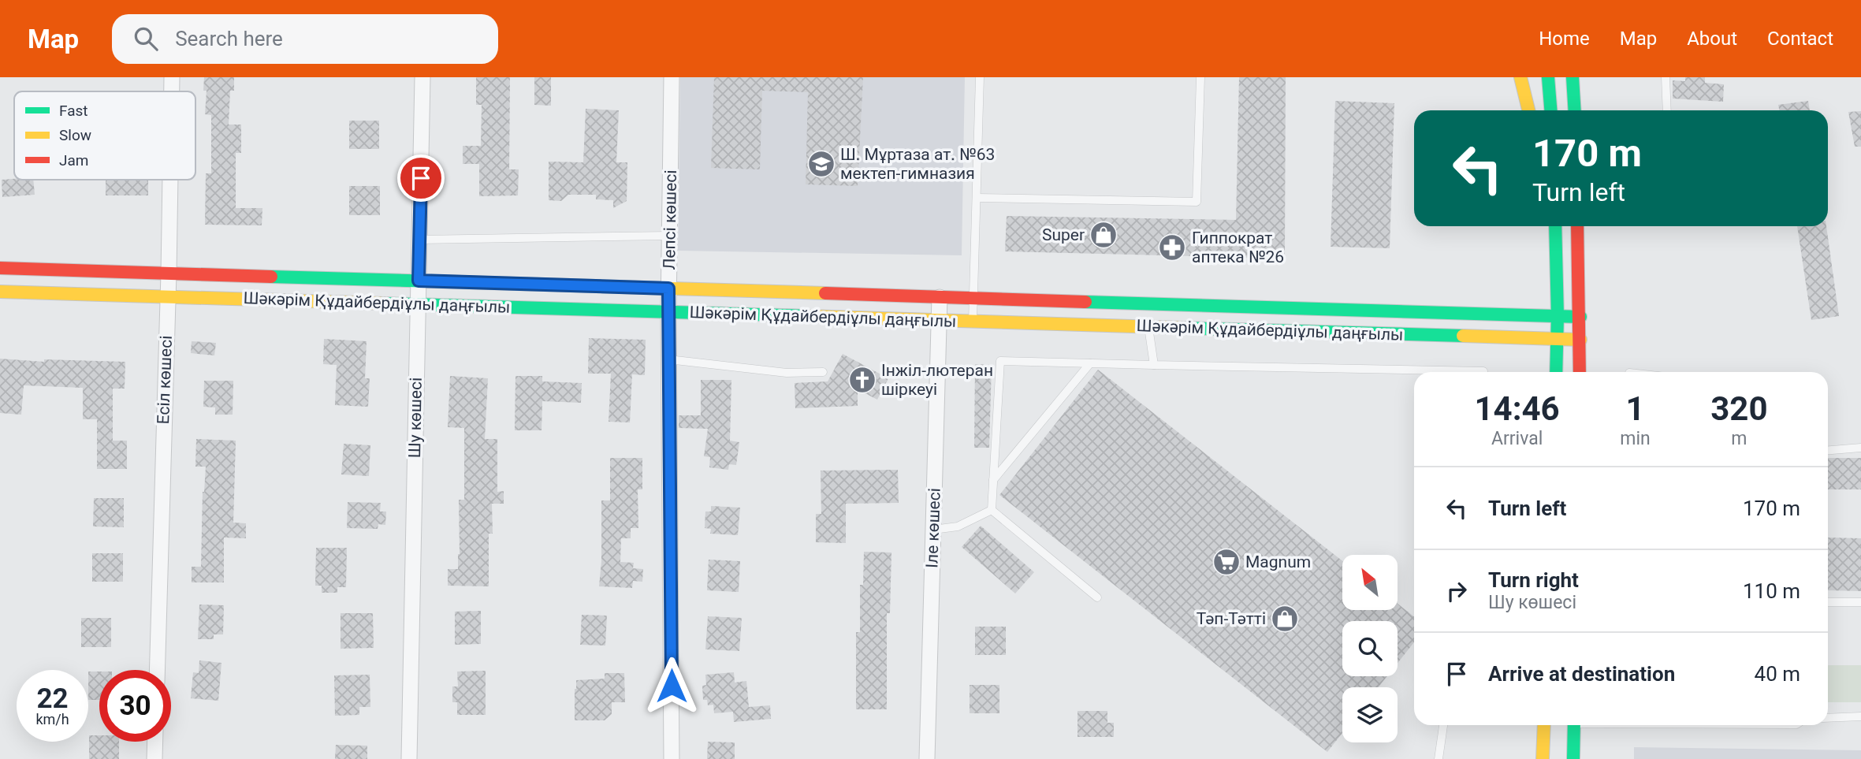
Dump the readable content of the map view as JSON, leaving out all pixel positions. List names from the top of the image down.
{
  "streets": {
    "main road": ["Шәкәрім Құдайбердіұлы даңғылы"],
    "street": [
      "Лепсі көшесі",
      "Есіл көшесі",
      "Шу көшесі",
      "Іле көшесі"
    ]
  },
  "crossings": [
    ["Лепсі көшесі", "Шәкәрім Құдайбердіұлы даңғылы"],
    ["Шәкәрім Құдайбердіұлы даңғылы", "Есіл көшесі"],
    ["Шәкәрім Құдайбердіұлы даңғылы", "Шу көшесі"],
    ["Шәкәрім Құдайбердіұлы даңғылы", "Іле көшесі"]
  ],
  "places": {
    "school or university": ["Ш. Мұртаза ат. №63 мектеп-гимназия"],
    "shop": ["Super", "Тәп-Тәтті"],
    "pharmacy": ["Гиппократ аптека №26"],
    "church": ["Інжіл-лютеран шіркеуі"],
    "supermarket": ["Magnum"]
  },
  "legend": ["Fast", "Slow", "Jam"],
  "north": "top left",
  "page": {
    "header": "Map",
    "search": "Search here",
    "nav": [
      "Home",
      "Map",
      "About",
      "Contact"
    ],
    "turn": ["170 m", "Turn left"],
    "eta": [
      "14:46",
      "Arrival",
      "1",
      "min",
      "320",
      "m"
    ],
    "list": [
      {
        "name": "Turn left",
        "value": "170 m"
      },
      {
        "name": "Turn right",
        "note": "Шу көшесі",
        "value": "110 m"
      },
      {
        "name": "Arrive at destination",
        "value": "40 m"
      }
    ],
    "speed": "22 km/h",
    "limit": "30"
  }
}
